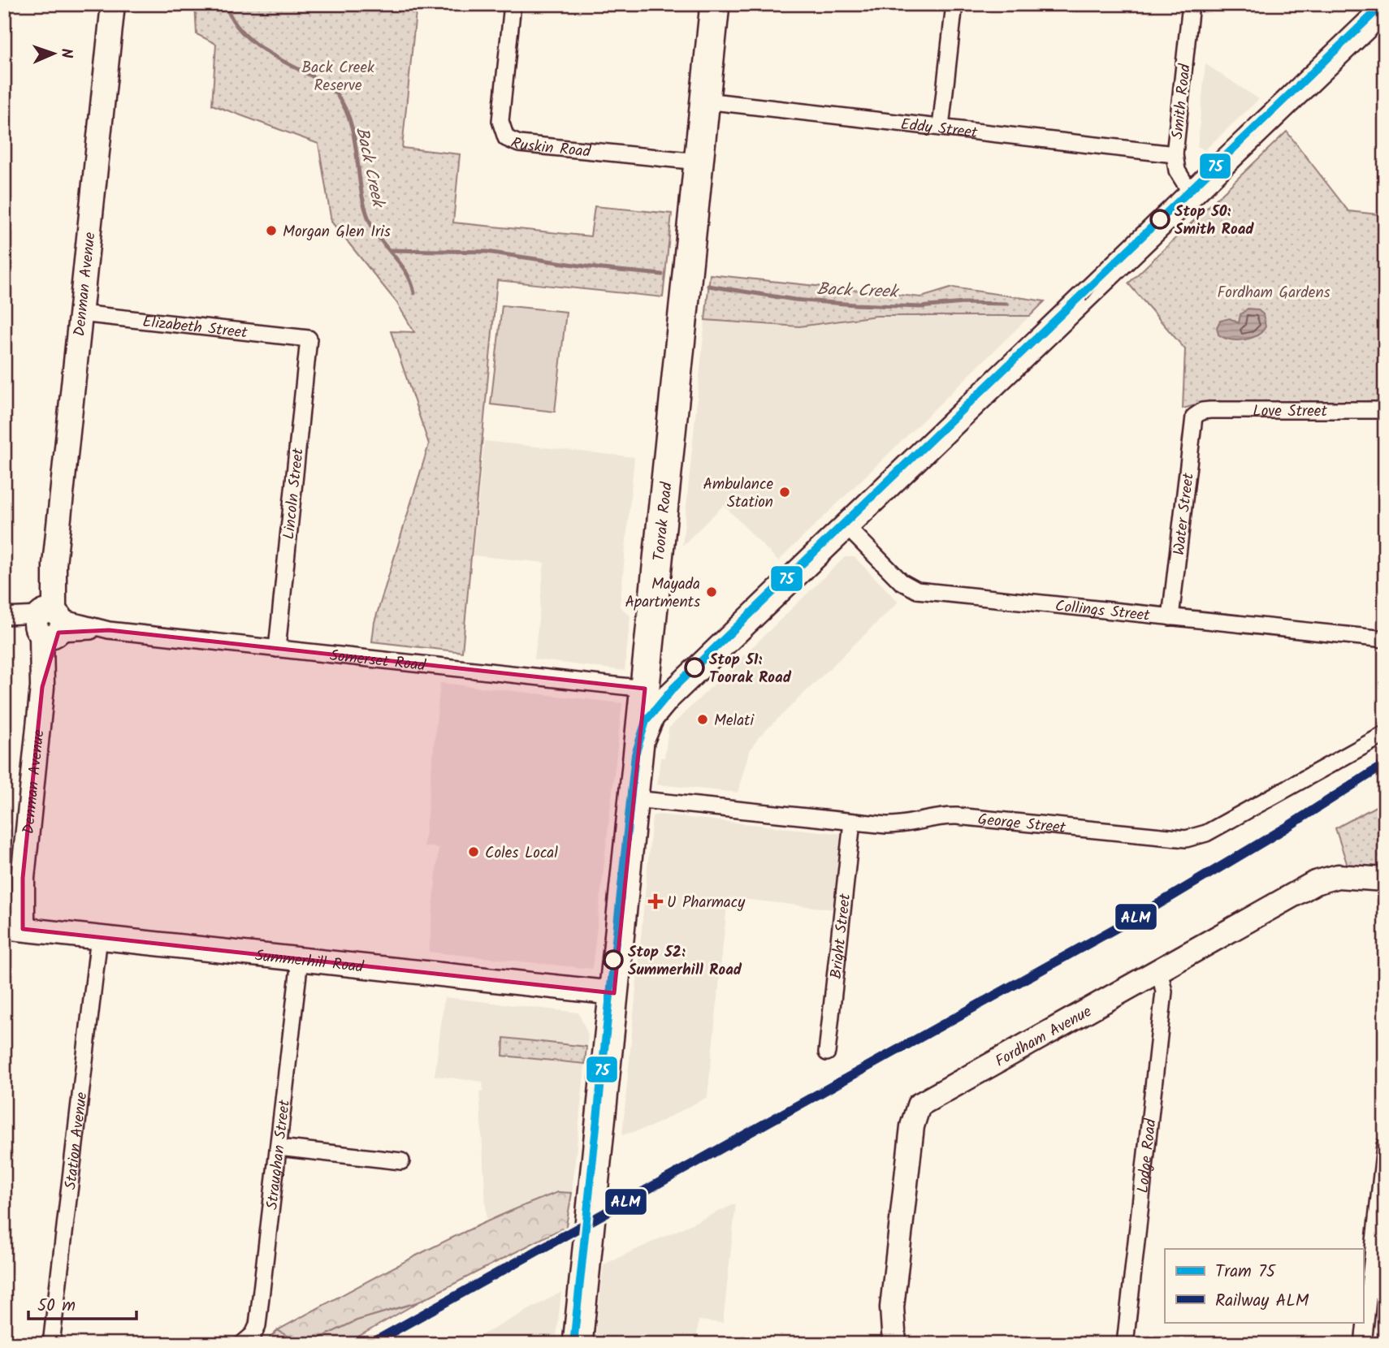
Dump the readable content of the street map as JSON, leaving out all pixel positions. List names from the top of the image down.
{
  "streets": {
    "highway": ["Toorak Road"],
    "street": [
      "Smith Road",
      "Eddy Street",
      "Ruskin Road",
      "Denman Avenue",
      "Elizabeth Street",
      "Love Street",
      "Lincoln Street",
      "Water Street",
      "Collings Street",
      "Somerset Road",
      "George Street",
      "Bright Street",
      "Summerhill Road",
      "Fordham Avenue",
      "Station Avenue",
      "Straughan Street",
      "Lodge Road"
    ]
  },
  "crossings": [
    ["Smith Road", "Eddy Street"],
    ["Eddy Street", "Toorak Road"],
    ["Ruskin Road", "Toorak Road"],
    ["Denman Avenue", "Elizabeth Street"],
    ["Denman Avenue", "Somerset Road"],
    ["Denman Avenue", "Summerhill Road"],
    ["Elizabeth Street", "Lincoln Street"],
    ["Love Street", "Water Street"],
    ["Lincoln Street", "Somerset Road"],
    ["Water Street", "Collings Street"],
    ["Toorak Road", "Somerset Road"],
    ["Toorak Road", "George Street"],
    ["Toorak Road", "Summerhill Road"],
    ["George Street", "Bright Street"],
    ["Summerhill Road", "Station Avenue"],
    ["Summerhill Road", "Straughan Street"],
    ["Fordham Avenue", "Lodge Road"]
  ],
  "water": ["Back Creek"],
  "parks": ["Back Creek Reserve", "Fordham Gardens"],
  "places": {
    "other": [
      "Stop 50: Smith Road",
      "Morgan Glen Iris",
      "Ambulance Station",
      "Mayada Apartments",
      "Stop 51: Toorak Road",
      "Melati",
      "Coles Local",
      "Stop 52: Summerhill Road"
    ],
    "health": ["U Pharmacy"]
  },
  "lines": ["tram line 75", "rail line ALM"],
  "legend": ["Tram 75", "Railway ALM"],
  "scale_bar": "50 m",
  "north": "right"
}
